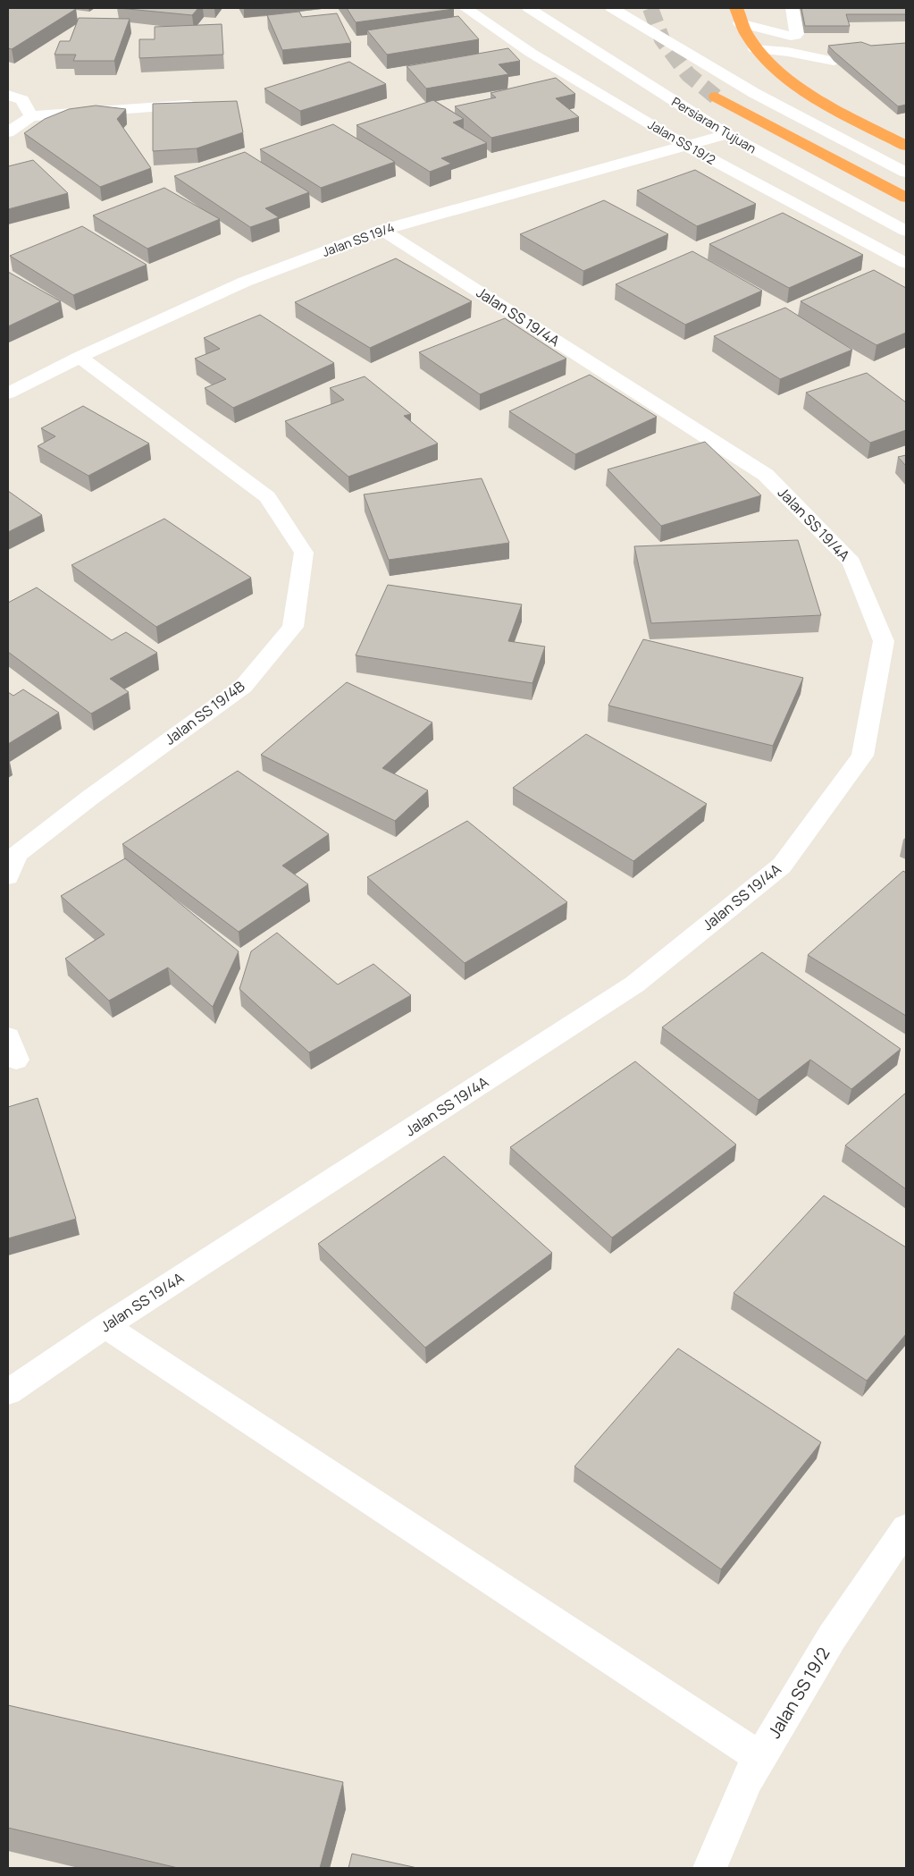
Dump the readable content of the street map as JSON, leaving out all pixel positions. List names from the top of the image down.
{
  "streets": {
    "street": [
      "Persiaran Tujuan",
      "Jalan SS 19/2",
      "Jalan SS 19/4",
      "Jalan SS 19/4A",
      "Jalan SS 19/4B"
    ]
  },
  "crossings": [
    ["Persiaran Tujuan", "Jalan SS 19/4"],
    ["Jalan SS 19/2", "Jalan SS 19/4"],
    ["Jalan SS 19/4", "Jalan SS 19/4A"],
    ["Jalan SS 19/4", "Jalan SS 19/4B"]
  ]
}
